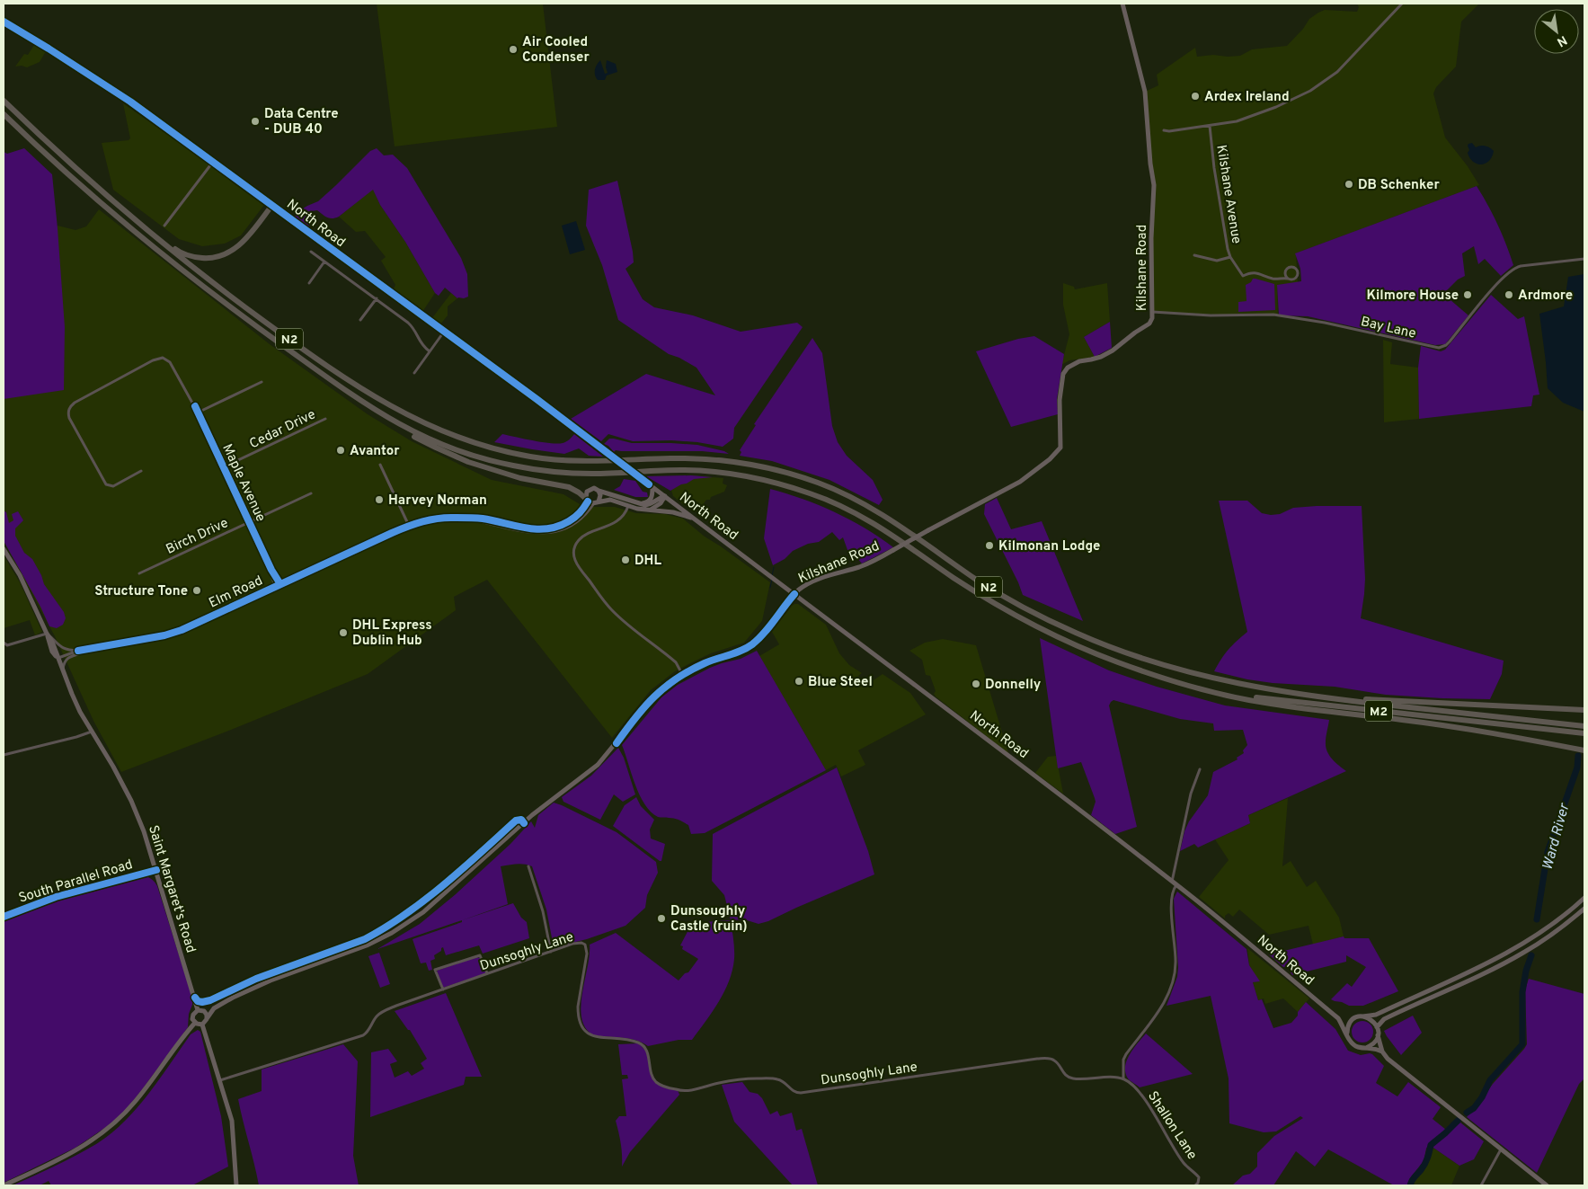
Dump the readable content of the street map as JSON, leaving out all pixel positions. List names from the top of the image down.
{
  "streets": {
    "highway": ["N2", "M2"],
    "main road": [
      "North Road",
      "Kilshane Road",
      "South Parallel Road",
      "Saint Margaret's Road"
    ],
    "street": [
      "Kilshane Avenue",
      "Bay Lane",
      "Cedar Drive",
      "Maple Avenue",
      "Birch Drive",
      "Elm Road",
      "Dunsoghly Lane",
      "Shallon Lane"
    ]
  },
  "crossings": [
    ["North Road", "Kilshane Road"],
    ["Kilshane Road", "Bay Lane"],
    ["Kilshane Road", "Saint Margaret's Road"],
    ["N2", "M2"],
    ["Cedar Drive", "Maple Avenue"],
    ["Maple Avenue", "Birch Drive"],
    ["Maple Avenue", "Elm Road"],
    ["Elm Road", "Saint Margaret's Road"],
    ["South Parallel Road", "Saint Margaret's Road"],
    ["Dunsoghly Lane", "Shallon Lane"]
  ],
  "water": ["Ward River"],
  "places": [
    "Air Cooled Condenser",
    "Ardex Ireland",
    "Data Centre - DUB 40",
    "DB Schenker",
    "Kilmore House",
    "Ardmore",
    "Avantor",
    "Harvey Norman",
    "Kilmonan Lodge",
    "DHL",
    "Structure Tone",
    "DHL Express Dublin Hub",
    "Blue Steel",
    "Donnelly",
    "Dunsoughly Castle (ruin)"
  ],
  "north": "bottom right"
}
